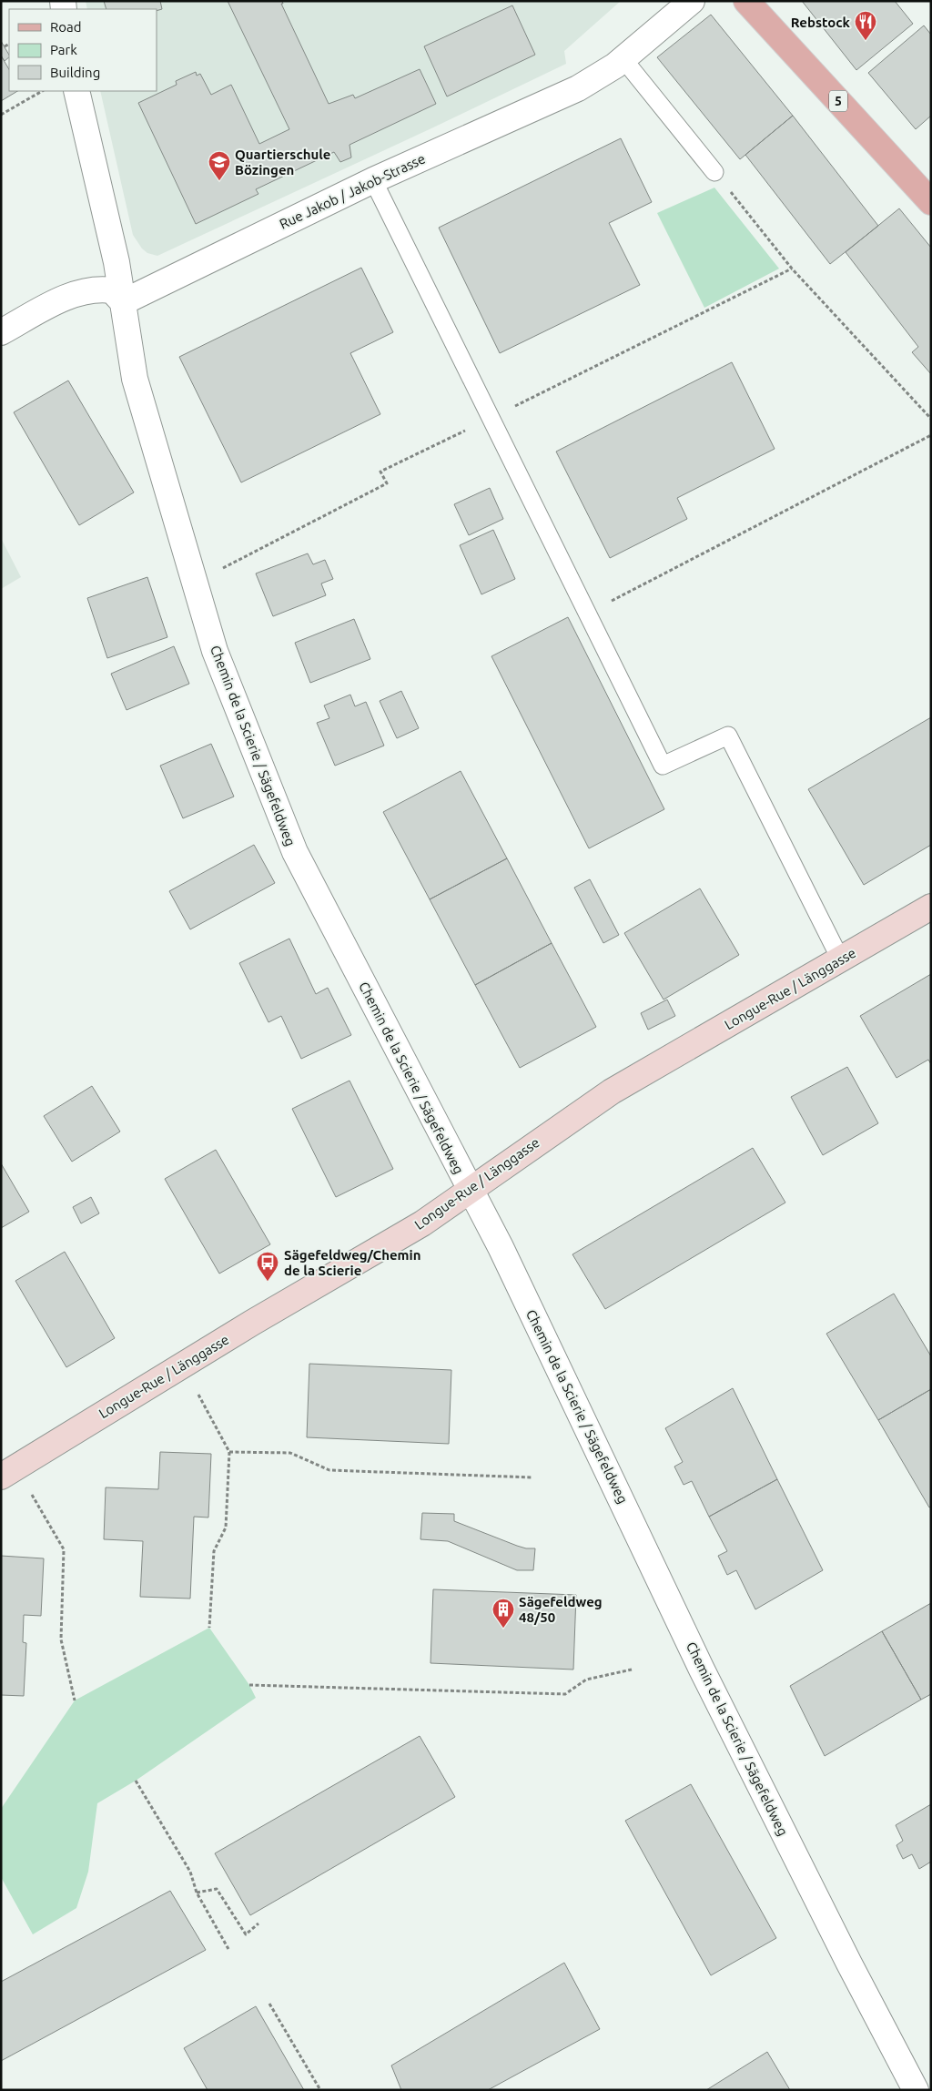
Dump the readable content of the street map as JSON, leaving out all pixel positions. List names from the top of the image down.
{
  "streets": {
    "main road": ["5"],
    "street": ["Rue Jakob / Jakob-Strasse", "Chemin de la Scierie / Sägefeldweg", "Longue-Rue / Länggasse"]
  },
  "crossings": [
    ["Rue Jakob / Jakob-Strasse", "Chemin de la Scierie / Sägefeldweg"],
    ["Chemin de la Scierie / Sägefeldweg", "Longue-Rue / Länggasse"]
  ],
  "places": {
    "restaurant": ["Rebstock"],
    "school or university": ["Quartierschule Bözingen"],
    "bus stop": ["Sägefeldweg/Chemin de la Scierie"],
    "building": ["Sägefeldweg 48/50"]
  },
  "legend": ["Road", "Park", "Building"]
}
